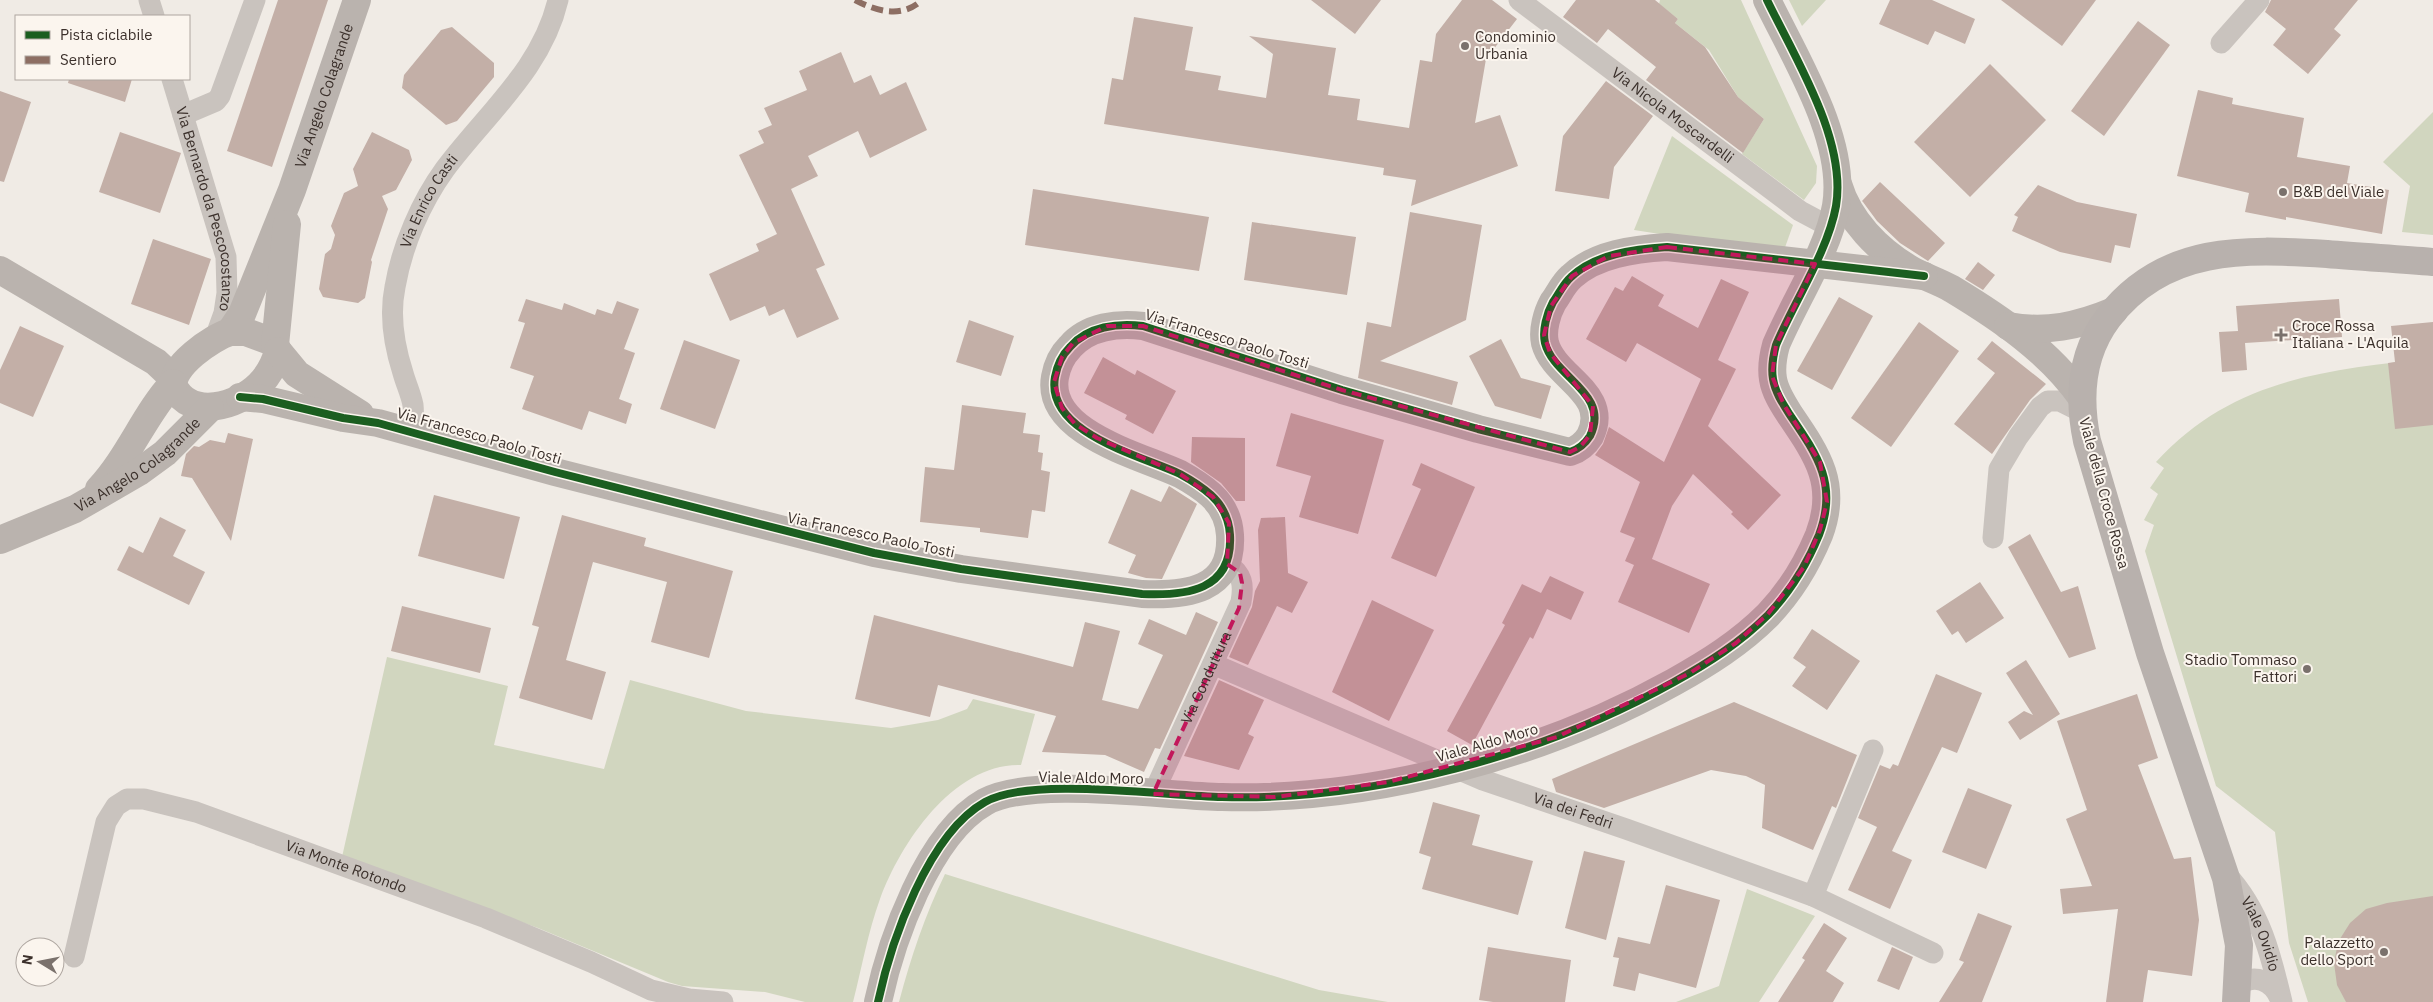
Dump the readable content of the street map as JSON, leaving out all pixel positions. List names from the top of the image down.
{
  "streets": {
    "main road": ["Viale della Croce Rossa"],
    "street": [
      "Via Angelo Colagrande",
      "Via Nicola Moscardelli",
      "Via Enrico Casti",
      "Via Bernardo da Pescocostanzo",
      "Via Francesco Paolo Tosti",
      "Via Conduttura",
      "Viale Aldo Moro",
      "Via dei Fedri",
      "Via Monte Rotondo",
      "Viale Ovidio"
    ]
  },
  "crossings": [
    ["Via Angelo Colagrande", "Via Bernardo da Pescocostanzo"],
    ["Via Angelo Colagrande", "Via Francesco Paolo Tosti"],
    ["Via Nicola Moscardelli", "Via Francesco Paolo Tosti"],
    ["Via Nicola Moscardelli", "Viale Aldo Moro"],
    ["Via Enrico Casti", "Via Francesco Paolo Tosti"],
    ["Via Francesco Paolo Tosti", "Viale della Croce Rossa"],
    ["Via Francesco Paolo Tosti", "Via Conduttura"],
    ["Via Francesco Paolo Tosti", "Viale Aldo Moro"],
    ["Viale della Croce Rossa", "Viale Ovidio"],
    ["Via Conduttura", "Viale Aldo Moro"],
    ["Via Conduttura", "Via dei Fedri"],
    ["Viale Aldo Moro", "Via dei Fedri"]
  ],
  "places": {
    "other": [
      "Condominio Urbania",
      "B&B del Viale",
      "Stadio Tommaso Fattori",
      "Palazzetto dello Sport"
    ],
    "health": ["Croce Rossa Italiana - L'Aquila"]
  },
  "legend": ["Pista ciclabile", "Sentiero"],
  "north": "left"
}
